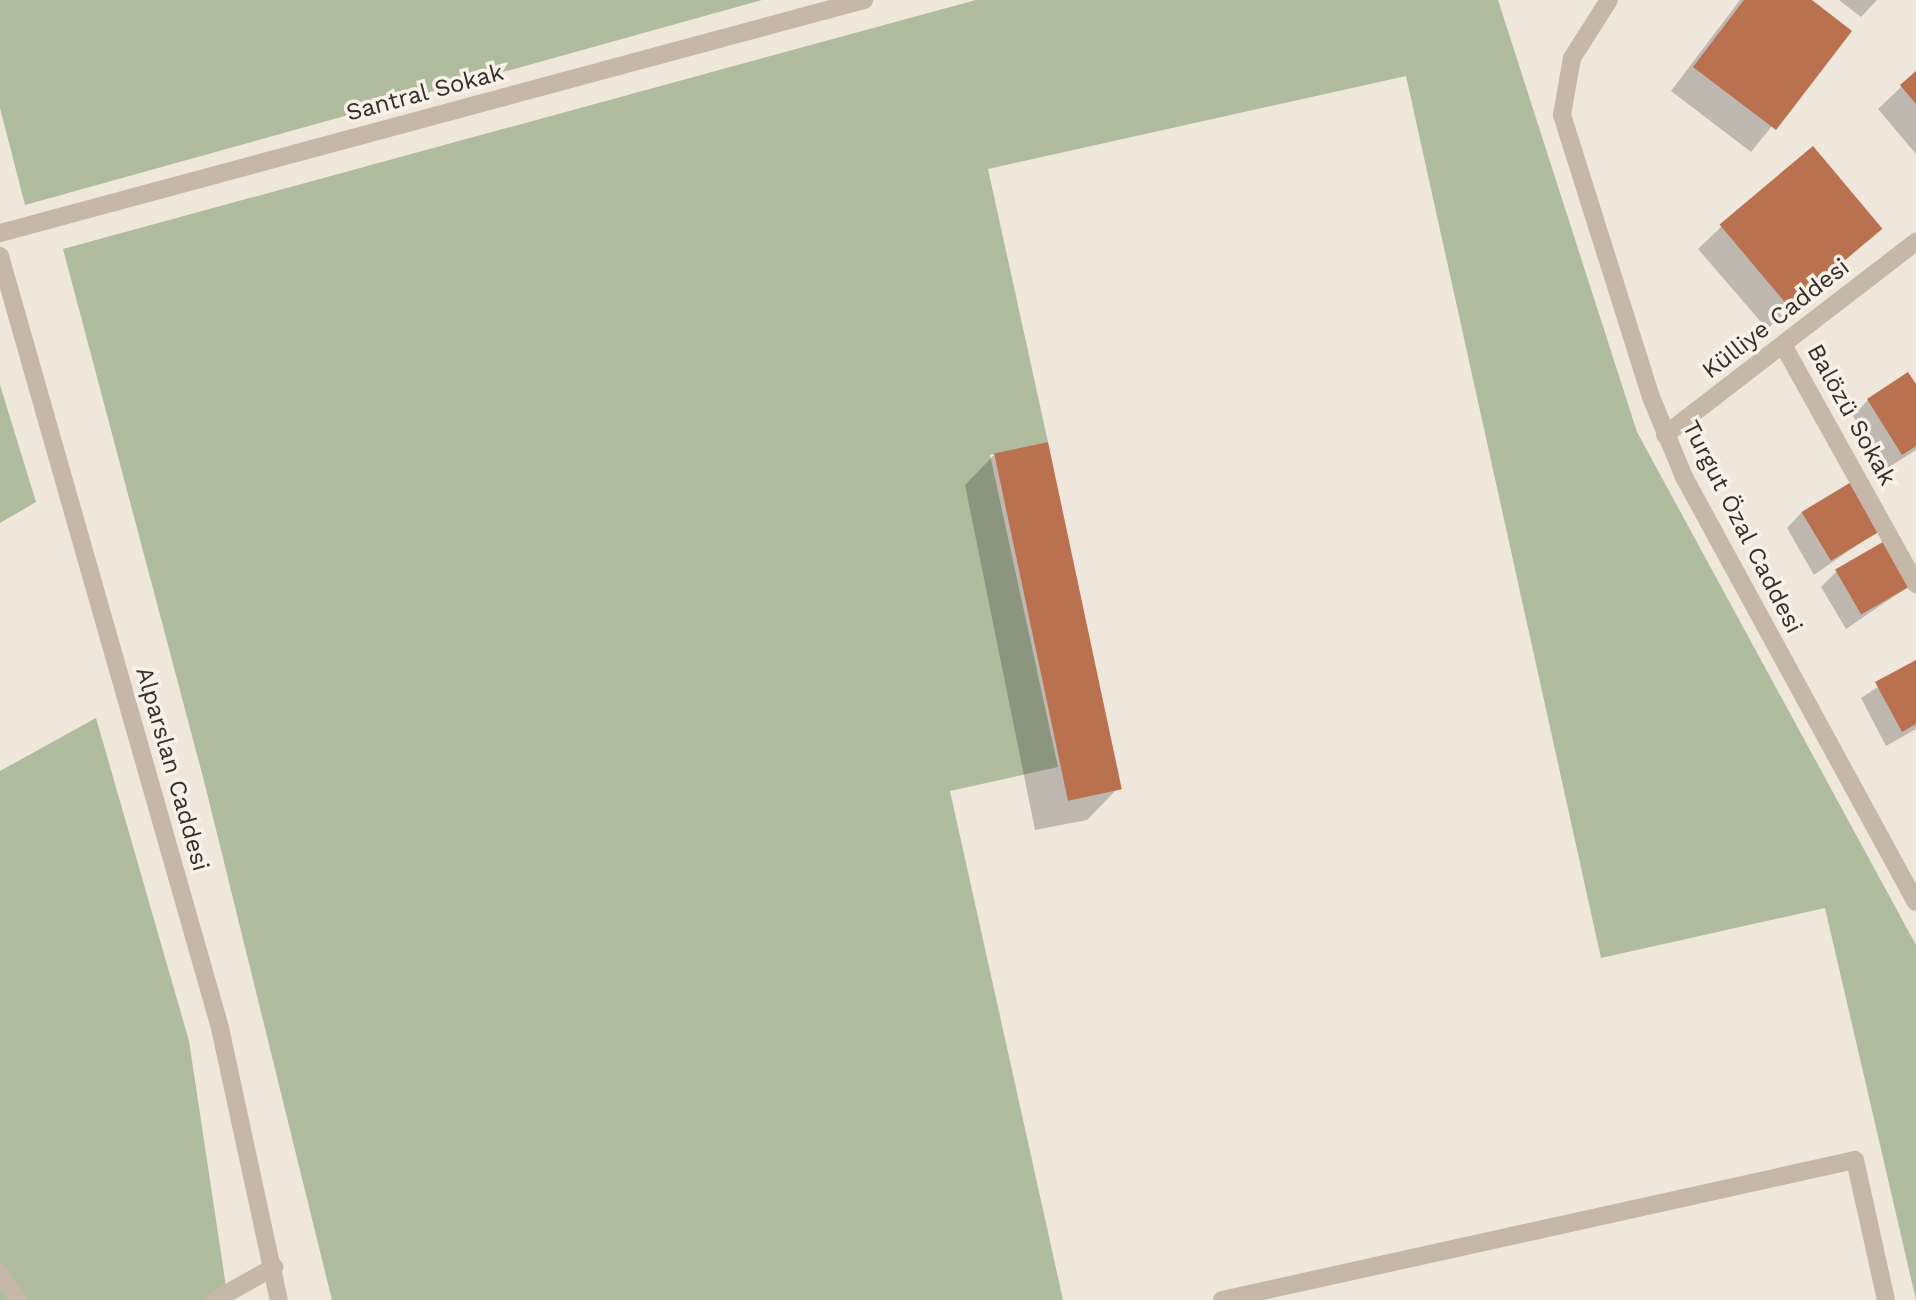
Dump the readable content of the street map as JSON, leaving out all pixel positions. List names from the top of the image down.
{
  "streets": {
    "street": [
      "Santral Sokak",
      "Külliye Caddesi",
      "Balözü Sokak",
      "Turgut Özal Caddesi",
      "Alparslan Caddesi"
    ]
  },
  "crossings": [
    ["Külliye Caddesi", "Balözü Sokak"],
    ["Külliye Caddesi", "Turgut Özal Caddesi"]
  ]
}
